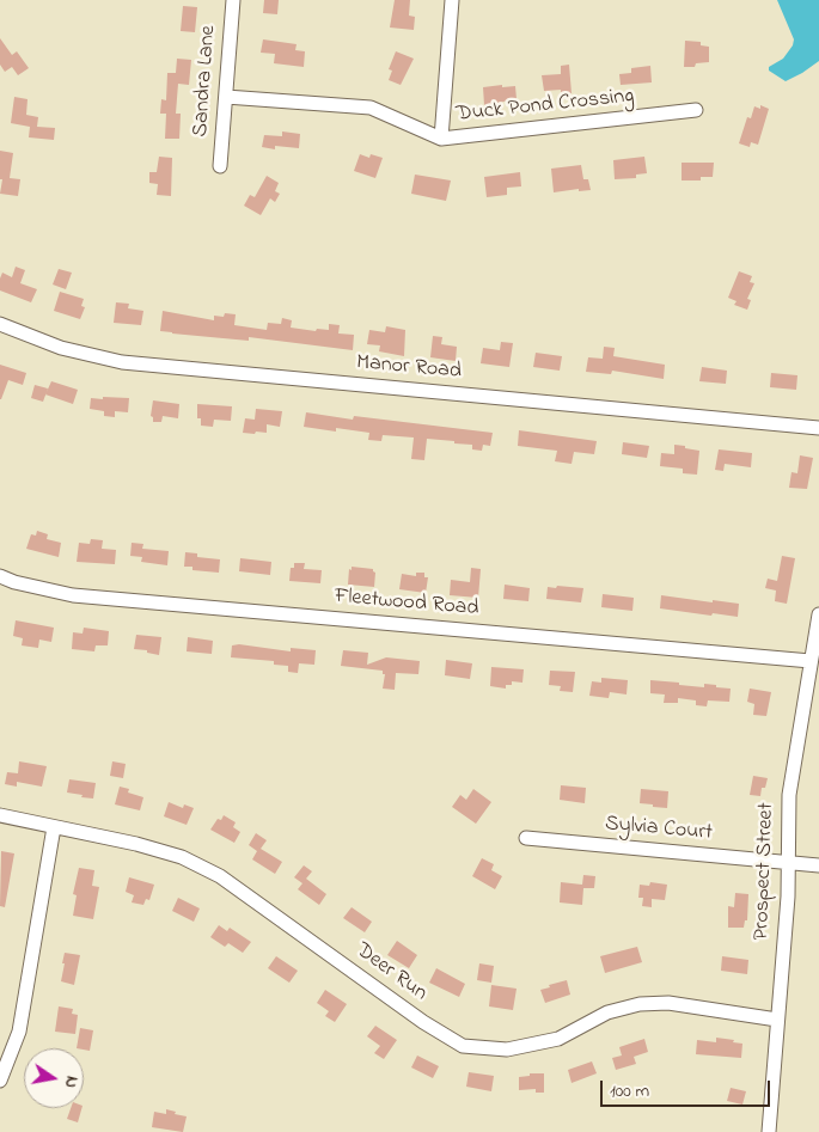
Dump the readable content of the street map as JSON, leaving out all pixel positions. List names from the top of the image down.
{
  "streets": {
    "street": [
      "Sandra Lane",
      "Duck Pond Crossing",
      "Manor Road",
      "Fleetwood Road",
      "Sylvia Court",
      "Prospect Street",
      "Deer Run"
    ]
  },
  "crossings": [
    ["Sandra Lane", "Duck Pond Crossing"],
    ["Fleetwood Road", "Prospect Street"],
    ["Sylvia Court", "Prospect Street"],
    ["Prospect Street", "Deer Run"]
  ],
  "scale_bar": "100 m",
  "north": "right"
}
